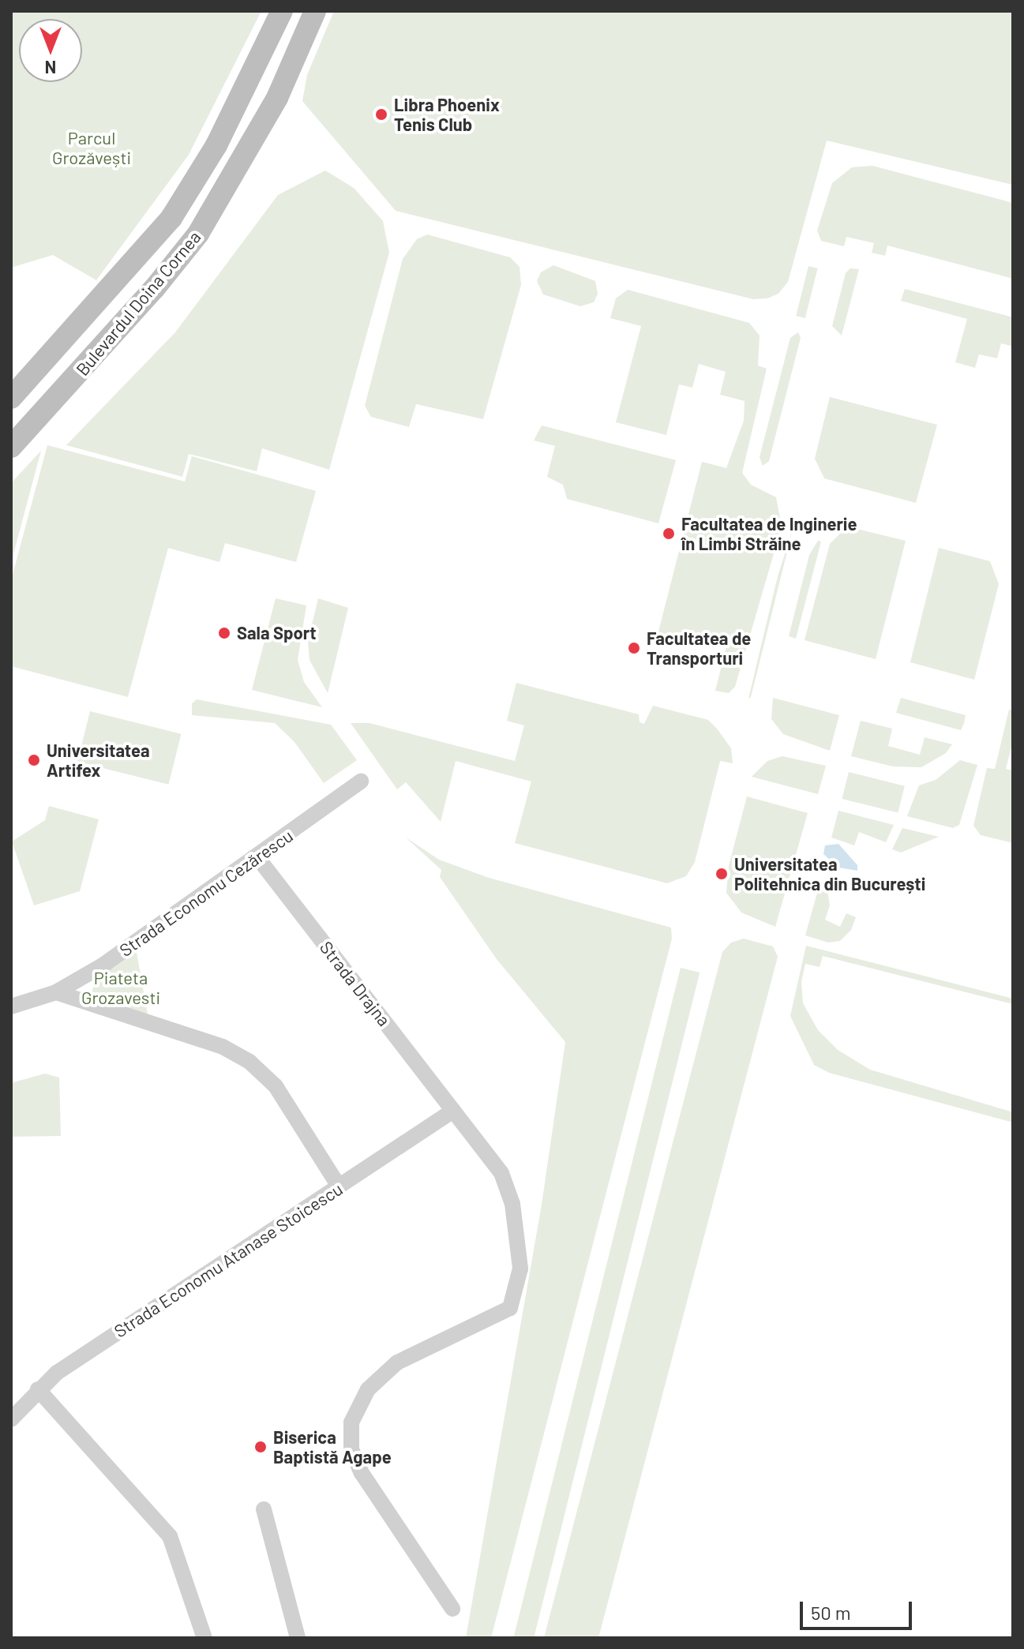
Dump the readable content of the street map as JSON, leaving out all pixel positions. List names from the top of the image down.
{
  "streets": {
    "main road": ["Bulevardul Doina Cornea"],
    "street": ["Strada Economu Cezărescu", "Strada Drajna", "Strada Economu Atanase Stoicescu"]
  },
  "crossings": [
    ["Strada Economu Cezărescu", "Strada Drajna"],
    ["Strada Drajna", "Strada Economu Atanase Stoicescu"]
  ],
  "parks": ["Parcul Grozăvești", "Piateta Grozavesti"],
  "places": [
    "Libra Phoenix Tenis Club",
    "Facultatea de Inginerie în Limbi Străine",
    "Sala Sport",
    "Facultatea de Transporturi",
    "Universitatea Artifex",
    "Universitatea Politehnica din București",
    "Biserica Baptistă Agape"
  ],
  "scale_bar": "50 m",
  "north": "bottom"
}
